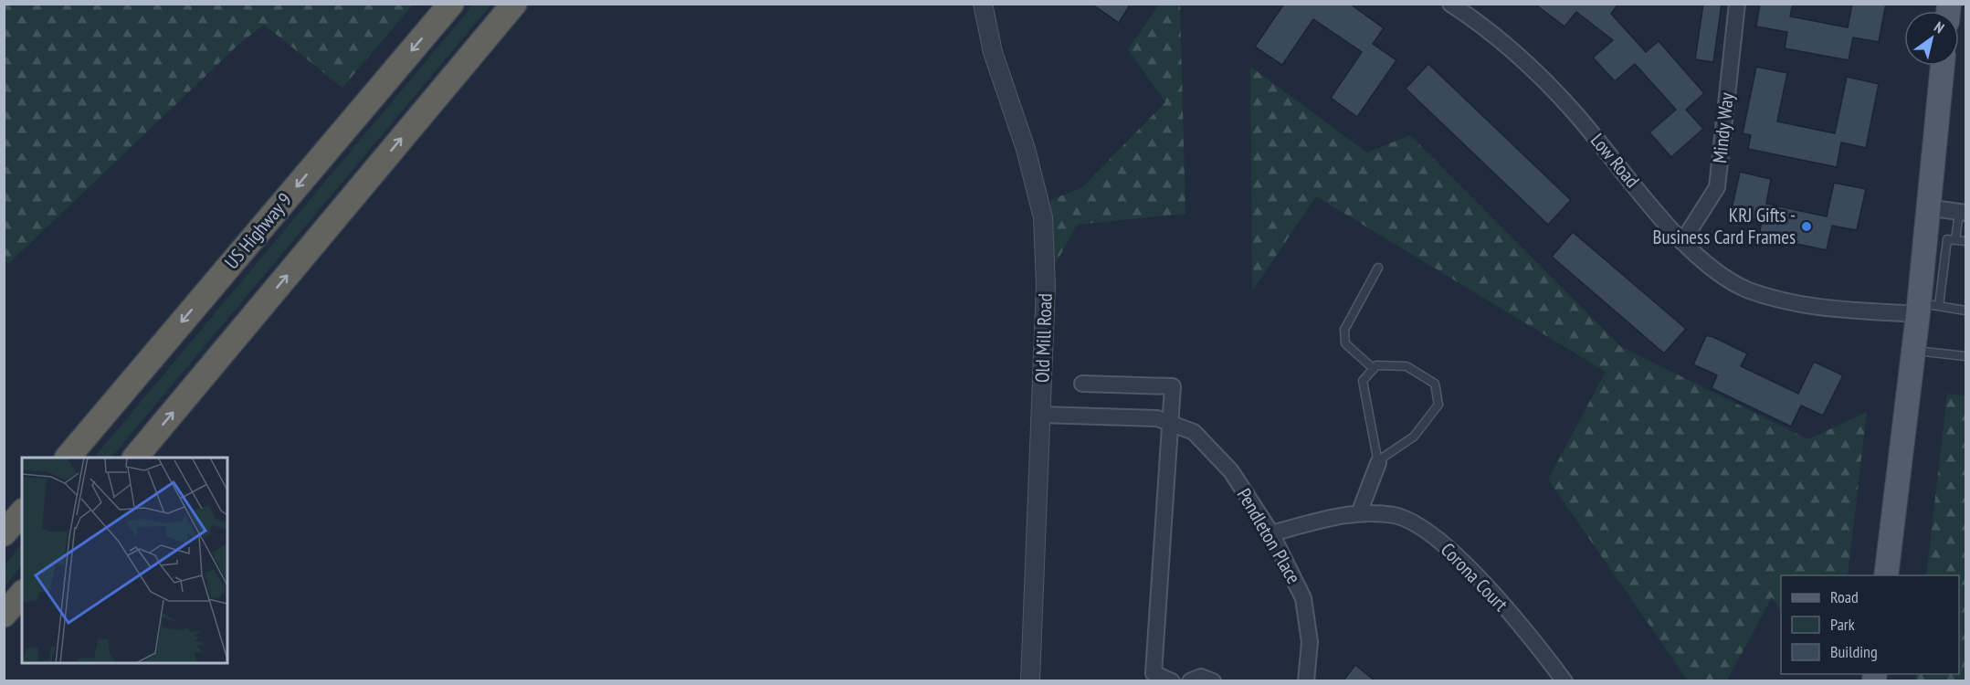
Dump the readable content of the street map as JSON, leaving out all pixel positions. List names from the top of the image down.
{
  "streets": {
    "highway": ["US Highway 9"],
    "street": [
      "Mindy Way",
      "Low Road",
      "Old Mill Road",
      "Pendleton Place",
      "Corona Court"
    ]
  },
  "crossings": [
    ["Mindy Way", "Low Road"],
    ["Old Mill Road", "Pendleton Place"],
    ["Pendleton Place", "Corona Court"]
  ],
  "places": ["KRJ Gifts - Business Card Frames"],
  "legend": ["Road", "Park", "Building"],
  "north": "top right"
}
